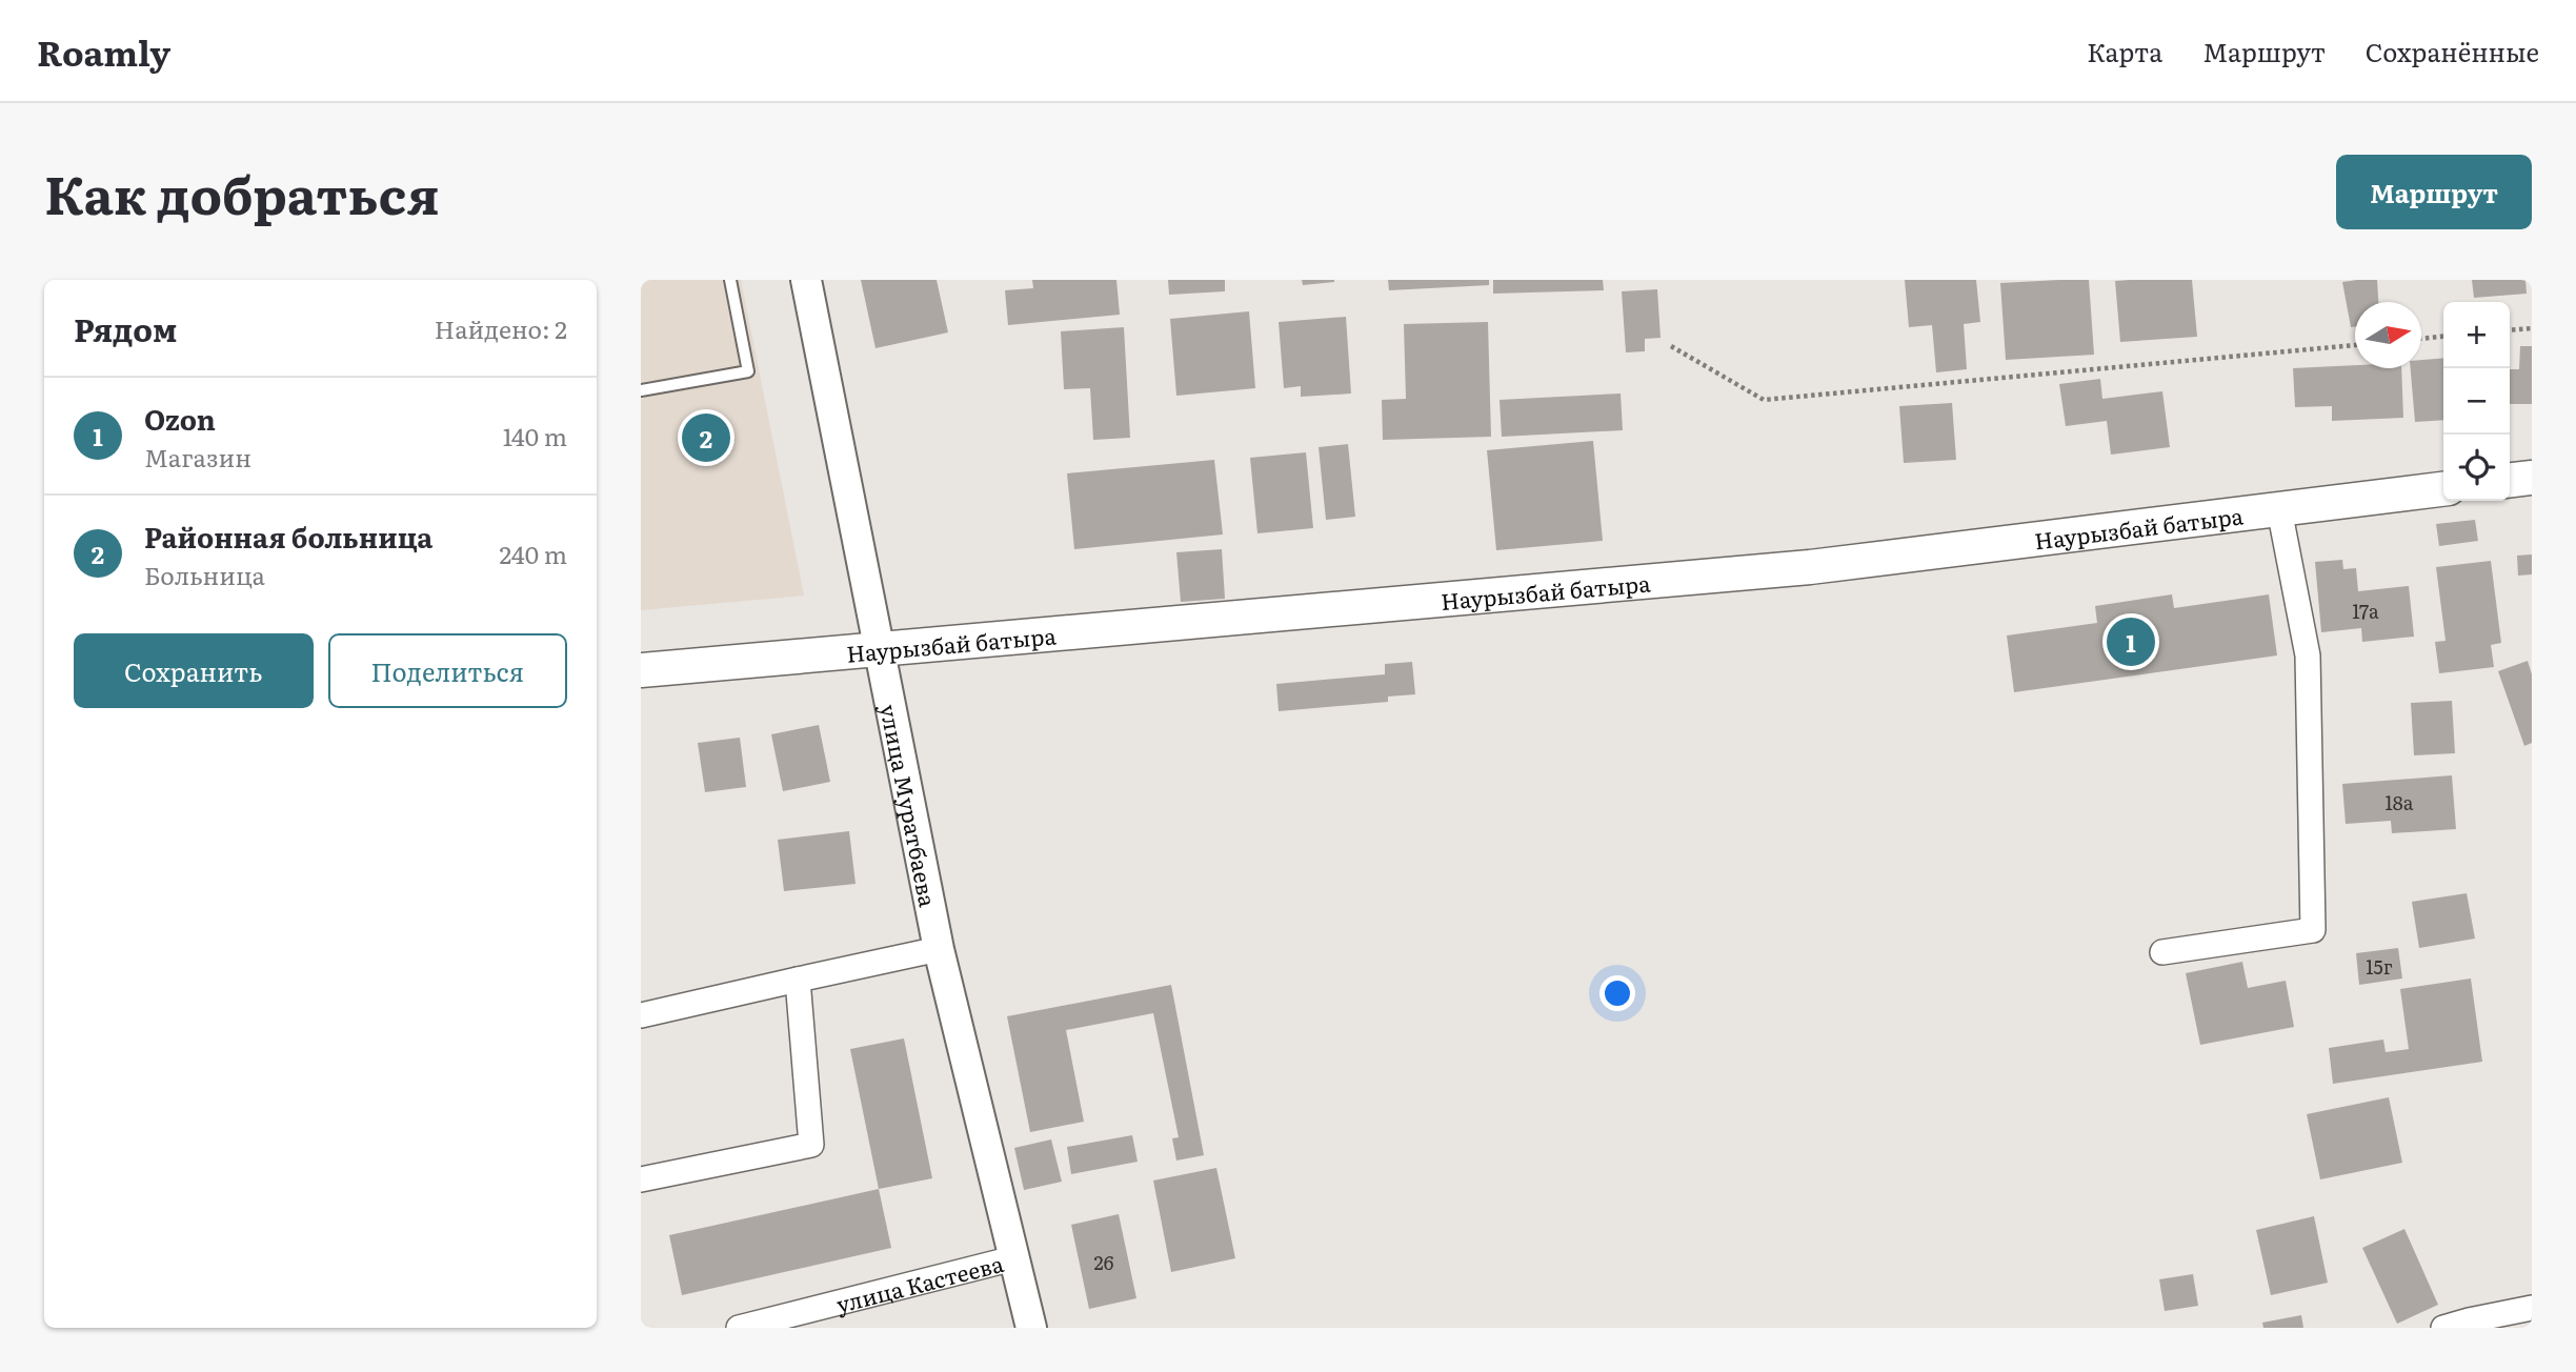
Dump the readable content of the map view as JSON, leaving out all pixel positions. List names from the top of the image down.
{
  "streets": {
    "main road": ["Наурызбай батыра"],
    "street": ["улица Муратбаева", "улица Кастеева"]
  },
  "crossings": [
    ["Наурызбай батыра", "улица Муратбаева"],
    ["улица Муратбаева", "улица Кастеева"]
  ],
  "house_numbers": [
    "17а",
    "18а",
    "15г",
    "26"
  ],
  "north": "right",
  "page": {
    "header": "Roamly",
    "nav": ["Карта", "Маршрут", "Сохранённые"],
    "title": "Как добраться",
    "buttons": [
      "Маршрут",
      ["Сохранить", "Поделиться"]
    ],
    "heading": ["Рядом", "Найдено: 2"],
    "map_buttons": ["+", "−"],
    "list": [
      {
        "mark": "1",
        "name": "Ozon",
        "note": "Магазин",
        "value": "140 m"
      },
      {
        "mark": "2",
        "name": "Районная больница",
        "note": "Больница",
        "value": "240 m"
      }
    ],
    "pins": ["2", "1"]
  }
}
